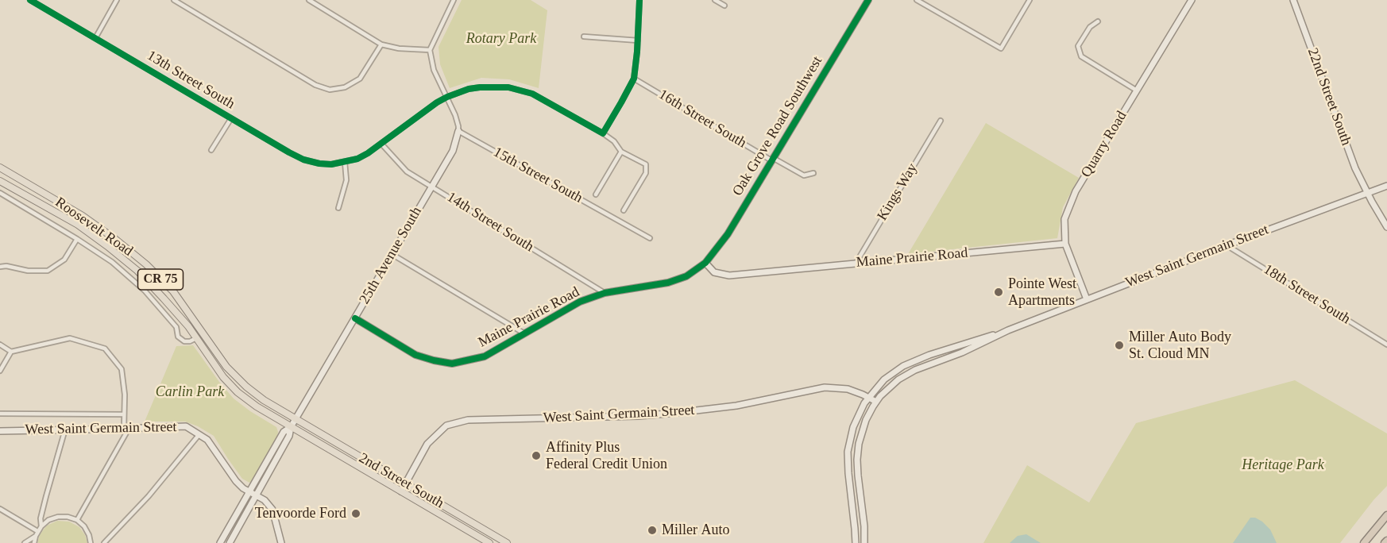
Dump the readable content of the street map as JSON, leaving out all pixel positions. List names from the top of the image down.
{
  "streets": {
    "main road": ["Roosevelt Road", "CR 75", "2nd Street South"],
    "street": [
      "13th Street South",
      "22nd Street South",
      "16th Street South",
      "Oak Grove Road Southwest",
      "Quarry Road",
      "15th Street South",
      "Kings Way",
      "14th Street South",
      "25th Avenue South",
      "West Saint Germain Street",
      "Maine Prairie Road",
      "18th Street South"
    ]
  },
  "crossings": [
    ["13th Street South", "14th Street South"],
    ["22nd Street South", "West Saint Germain Street"],
    ["16th Street South", "Oak Grove Road Southwest"],
    ["Oak Grove Road Southwest", "Maine Prairie Road"],
    ["Quarry Road", "West Saint Germain Street"],
    ["Quarry Road", "Maine Prairie Road"],
    ["15th Street South", "25th Avenue South"],
    ["Kings Way", "Maine Prairie Road"],
    ["14th Street South", "25th Avenue South"],
    ["14th Street South", "Maine Prairie Road"],
    ["Roosevelt Road", "25th Avenue South"],
    ["Roosevelt Road", "2nd Street South"],
    ["25th Avenue South", "West Saint Germain Street"],
    ["25th Avenue South", "Maine Prairie Road"],
    ["25th Avenue South", "2nd Street South"],
    ["West Saint Germain Street", "18th Street South"],
    ["West Saint Germain Street", "2nd Street South"]
  ],
  "parks": ["Rotary Park", "Carlin Park", "Heritage Park"],
  "places": [
    "Pointe West Apartments",
    "Miller Auto Body St. Cloud MN",
    "Affinity Plus Federal Credit Union",
    "Tenvoorde Ford",
    "Miller Auto"
  ]
}
